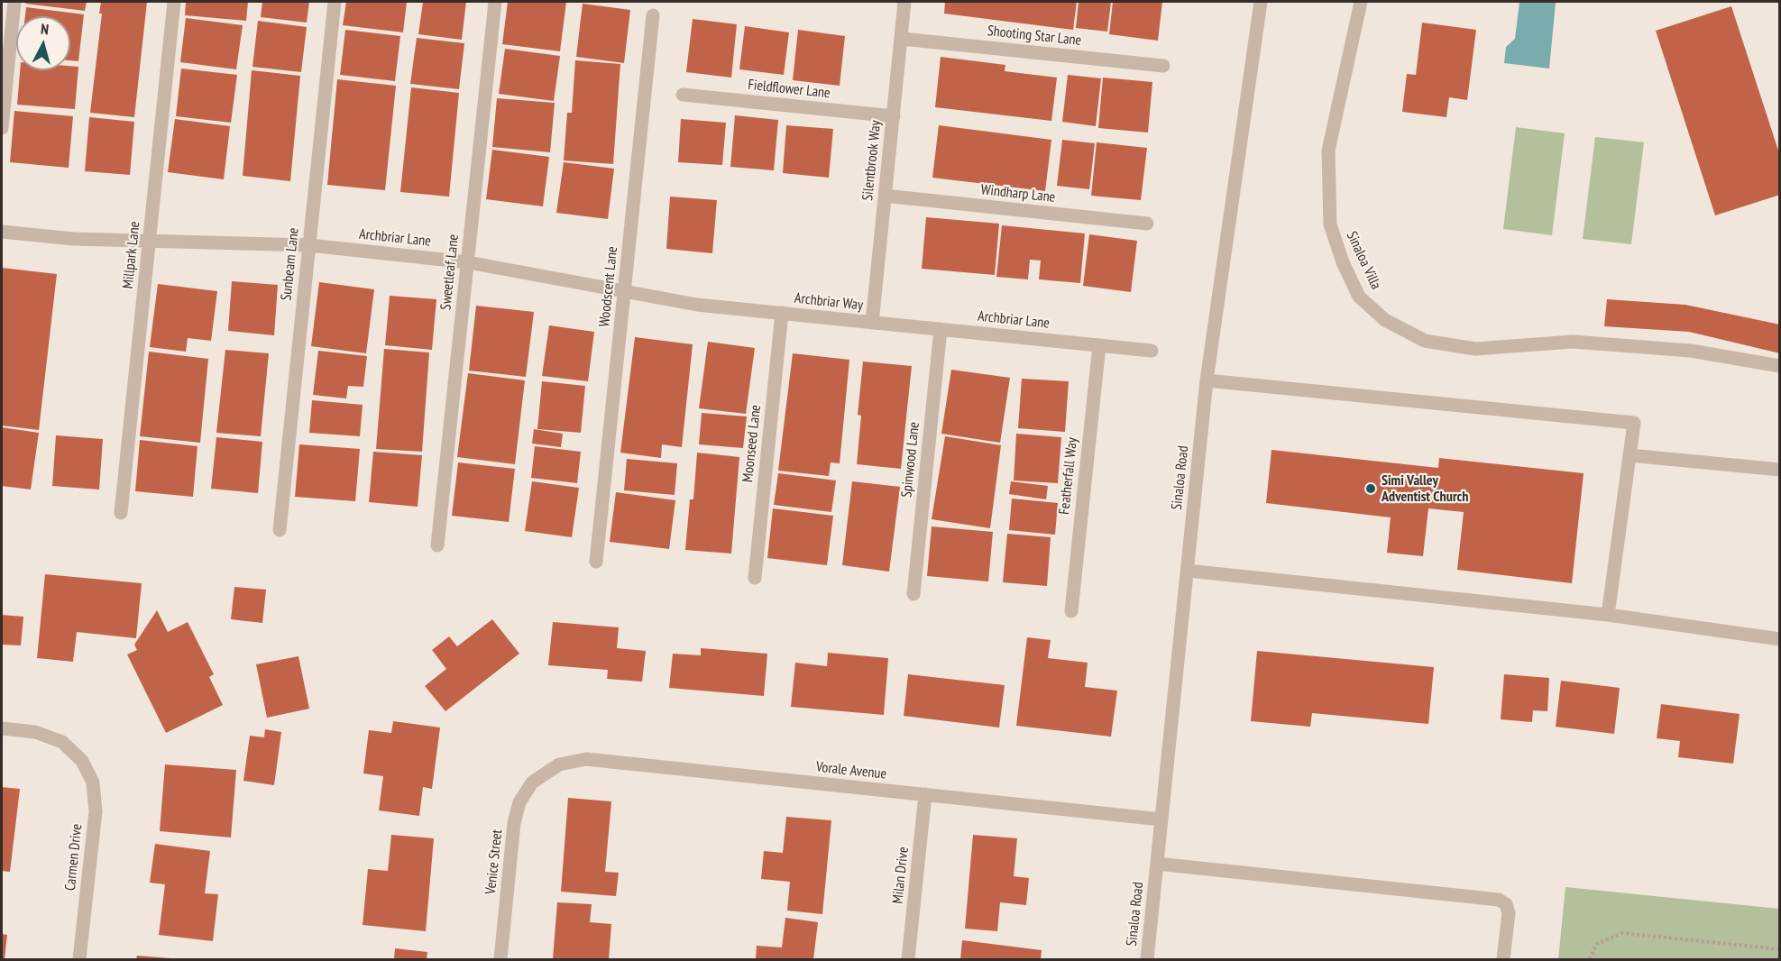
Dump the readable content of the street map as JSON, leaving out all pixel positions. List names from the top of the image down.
{
  "streets": {
    "street": [
      "Shooting Star Lane",
      "Fieldflower Lane",
      "Silentbrook Way",
      "Windharp Lane",
      "Archbriar Lane",
      "Millpark Lane",
      "Sinaloa Villa",
      "Sunbeam Lane",
      "Sweetleaf Lane",
      "Woodscent Lane",
      "Archbriar Way",
      "Moonseed Lane",
      "Spinwood Lane",
      "Featherfall Way",
      "Sinaloa Road",
      "Vorale Avenue",
      "Carmen Drive",
      "Venice Street",
      "Milan Drive"
    ]
  },
  "crossings": [
    ["Shooting Star Lane", "Silentbrook Way"],
    ["Fieldflower Lane", "Silentbrook Way"],
    ["Silentbrook Way", "Windharp Lane"],
    ["Silentbrook Way", "Archbriar Lane"],
    ["Silentbrook Way", "Archbriar Way"],
    ["Archbriar Lane", "Millpark Lane"],
    ["Archbriar Lane", "Sunbeam Lane"],
    ["Archbriar Lane", "Sweetleaf Lane"],
    ["Archbriar Lane", "Woodscent Lane"],
    ["Archbriar Lane", "Archbriar Way"],
    ["Archbriar Lane", "Moonseed Lane"],
    ["Archbriar Lane", "Spinwood Lane"],
    ["Archbriar Lane", "Featherfall Way"],
    ["Archbriar Way", "Moonseed Lane"],
    ["Sinaloa Road", "Vorale Avenue"],
    ["Vorale Avenue", "Venice Street"],
    ["Vorale Avenue", "Milan Drive"]
  ],
  "places": ["Simi Valley Adventist Church"],
  "north": "top"
}
